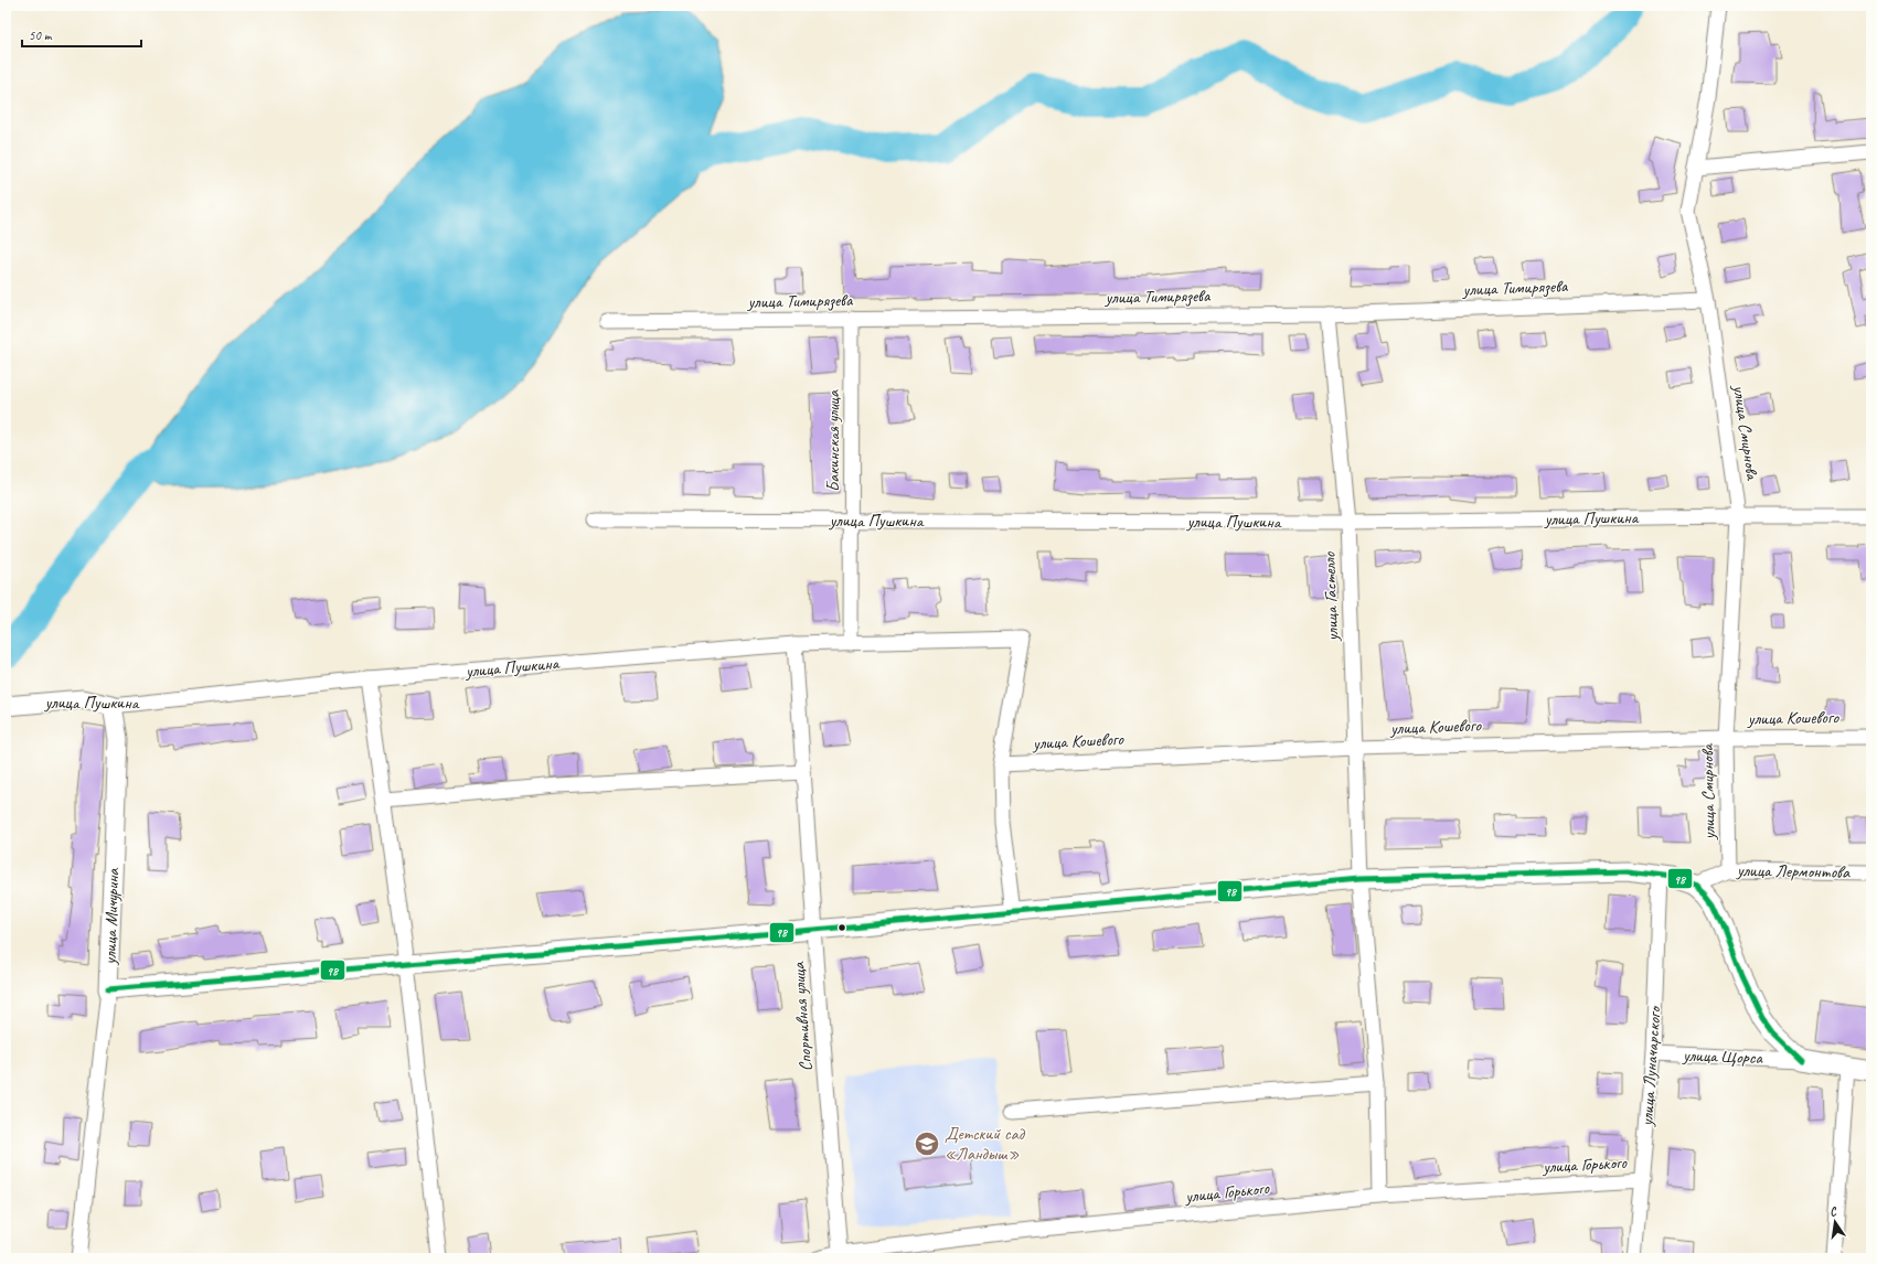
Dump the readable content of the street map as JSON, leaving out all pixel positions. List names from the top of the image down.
{
  "streets": {
    "street": [
      "улица Тимирязева",
      "улица Смирнова",
      "Бакинская улица",
      "улица Пушкина",
      "улица Гастелло",
      "улица Кошевого",
      "улица Лермонтова",
      "улица Мичурина",
      "Спортивная улица",
      "улица Щорса",
      "улица Луначарского",
      "улица Горького"
    ]
  },
  "crossings": [
    ["улица Тимирязева", "улица Смирнова"],
    ["улица Тимирязева", "Бакинская улица"],
    ["улица Тимирязева", "улица Гастелло"],
    ["улица Смирнова", "улица Пушкина"],
    ["улица Смирнова", "улица Кошевого"],
    ["улица Смирнова", "улица Лермонтова"],
    ["Бакинская улица", "улица Пушкина"],
    ["улица Пушкина", "улица Гастелло"],
    ["улица Пушкина", "улица Кошевого"],
    ["улица Пушкина", "улица Мичурина"],
    ["улица Пушкина", "Спортивная улица"],
    ["улица Гастелло", "улица Кошевого"],
    ["улица Гастелло", "улица Горького"],
    ["Спортивная улица", "улица Горького"],
    ["улица Щорса", "улица Луначарского"],
    ["улица Луначарского", "улица Горького"]
  ],
  "places": {
    "school or university": ["Детский сад «Ландыш»"]
  },
  "lines": ["transit line 98"],
  "scale_bar": "50 m",
  "north": "top"
}
